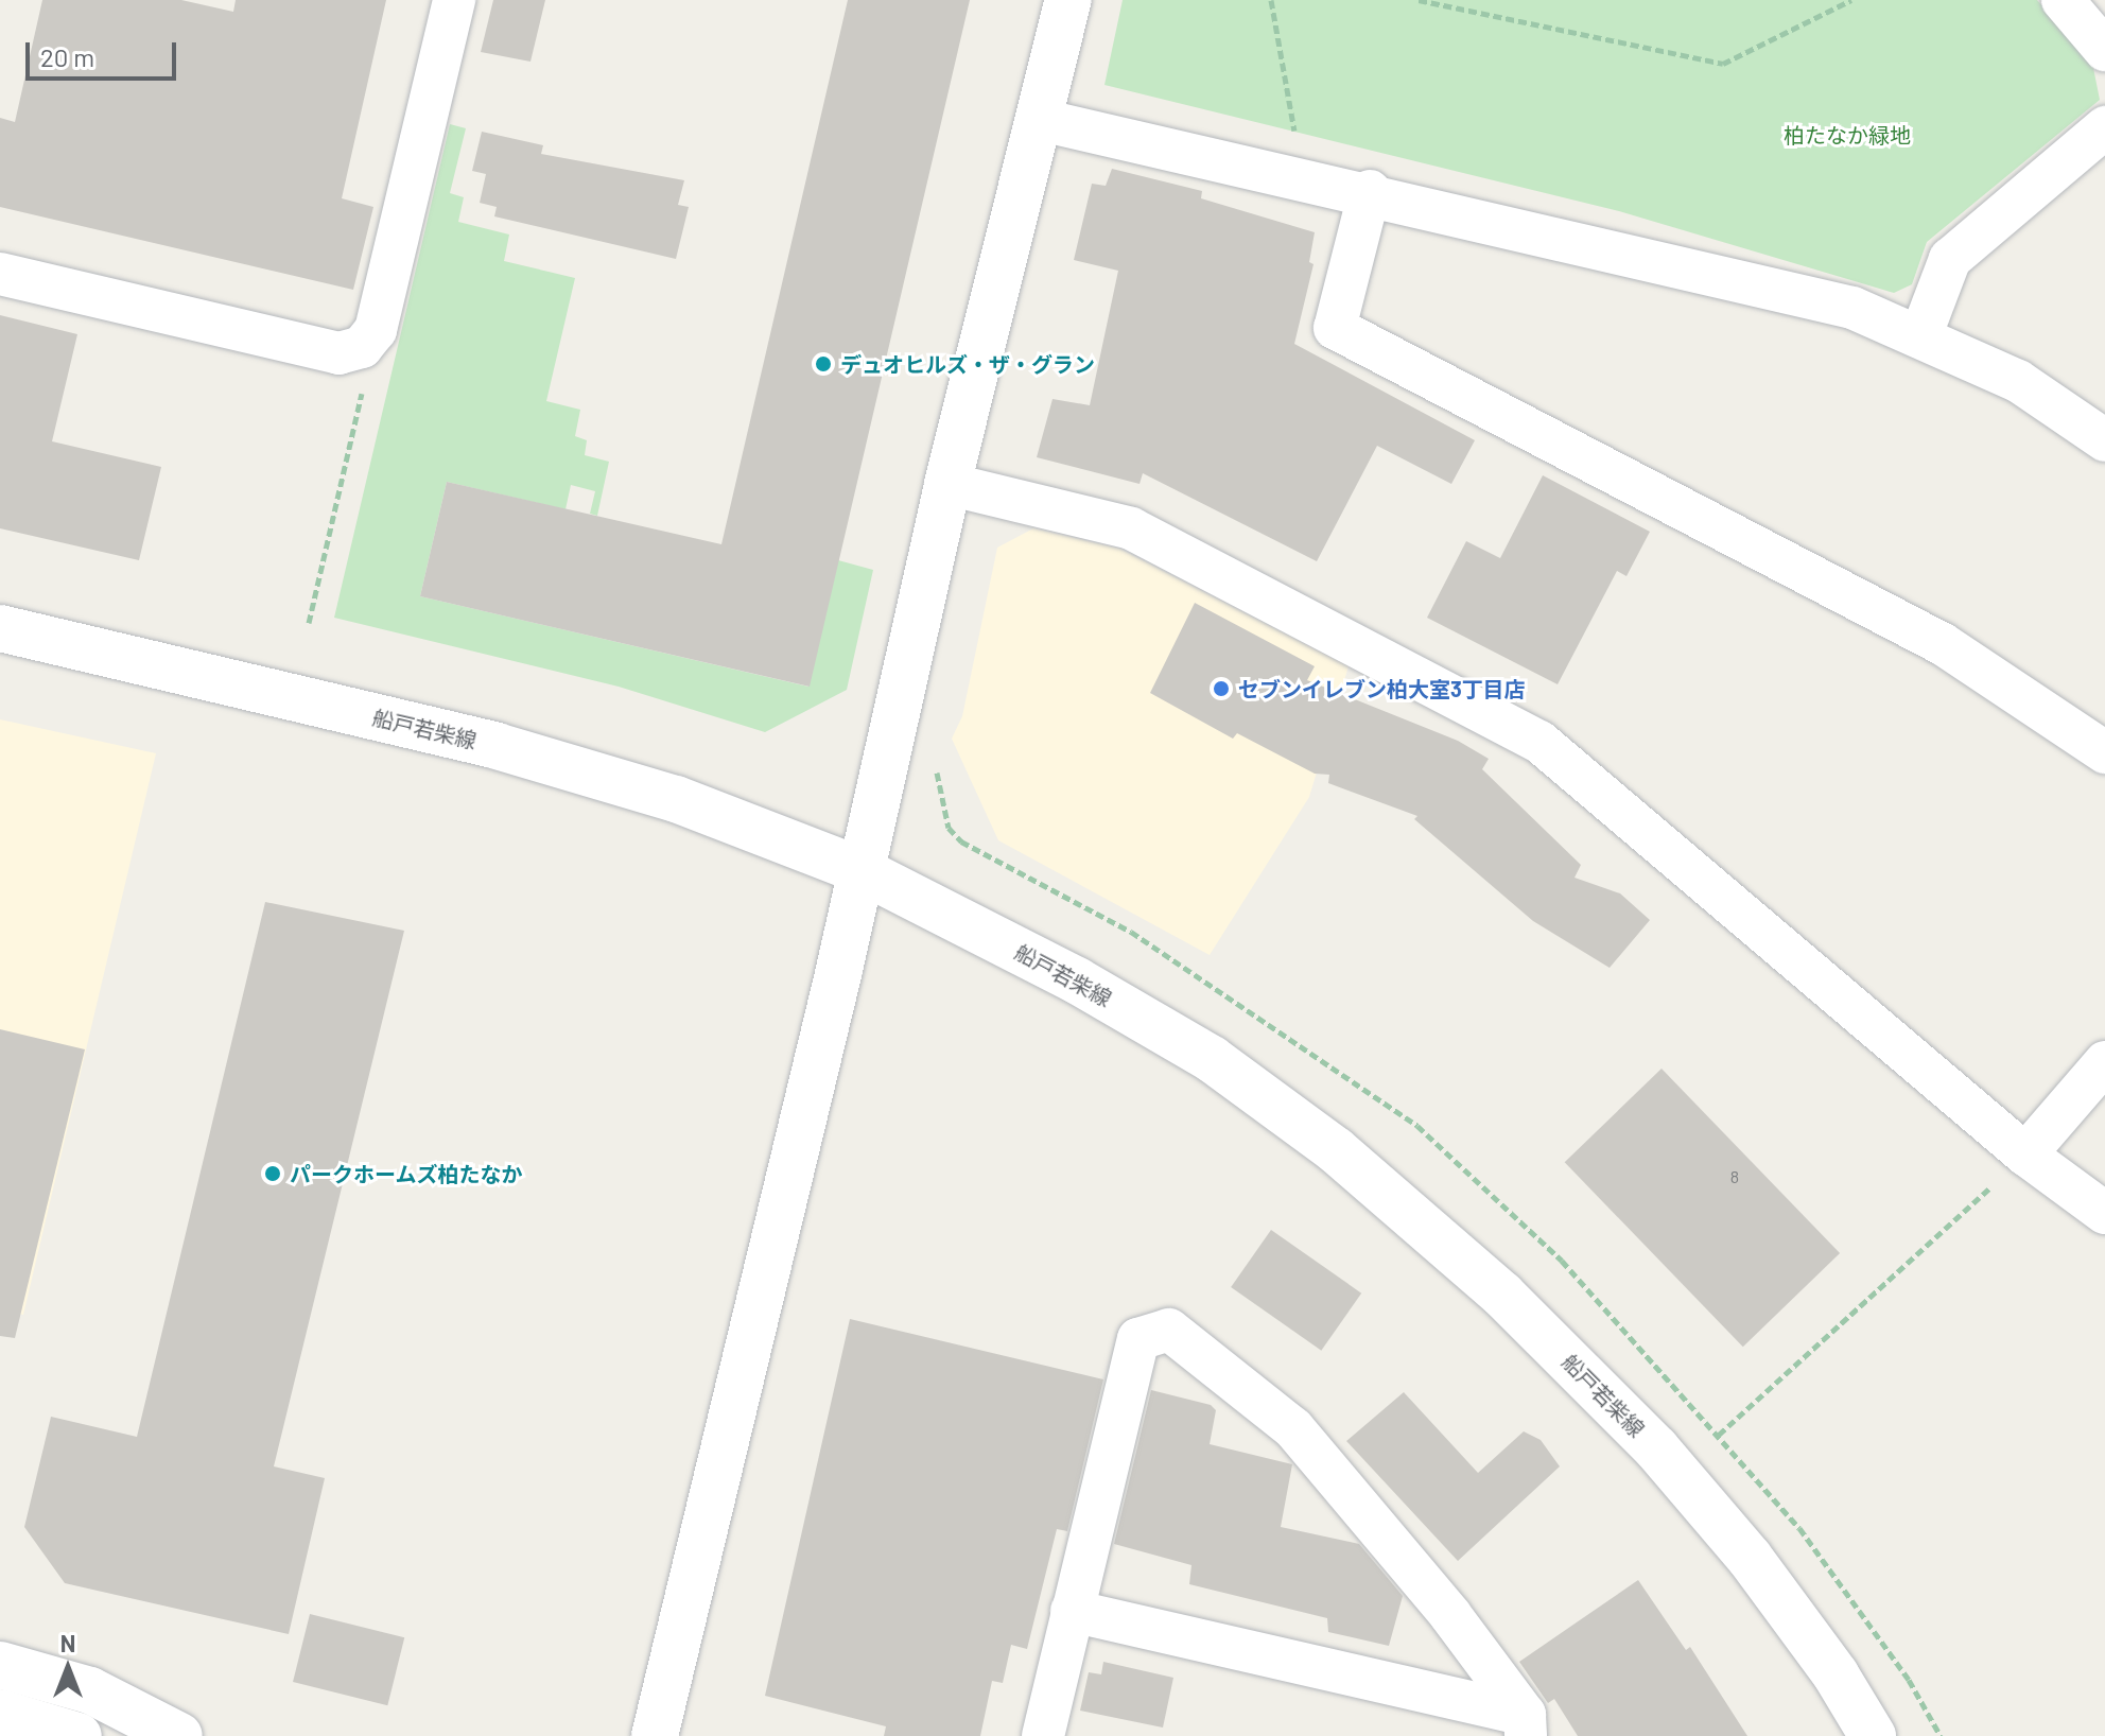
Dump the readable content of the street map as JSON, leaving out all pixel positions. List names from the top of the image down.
{
  "streets": {
    "street": ["船戸若柴線"]
  },
  "parks": ["柏たなか緑地"],
  "places": ["デュオヒルズ・ザ・グラン", "セブンイレブン柏大室3丁目店", "パークホームズ柏たなか"],
  "house_numbers": ["8"],
  "scale_bar": "20 m",
  "north": "top"
}
